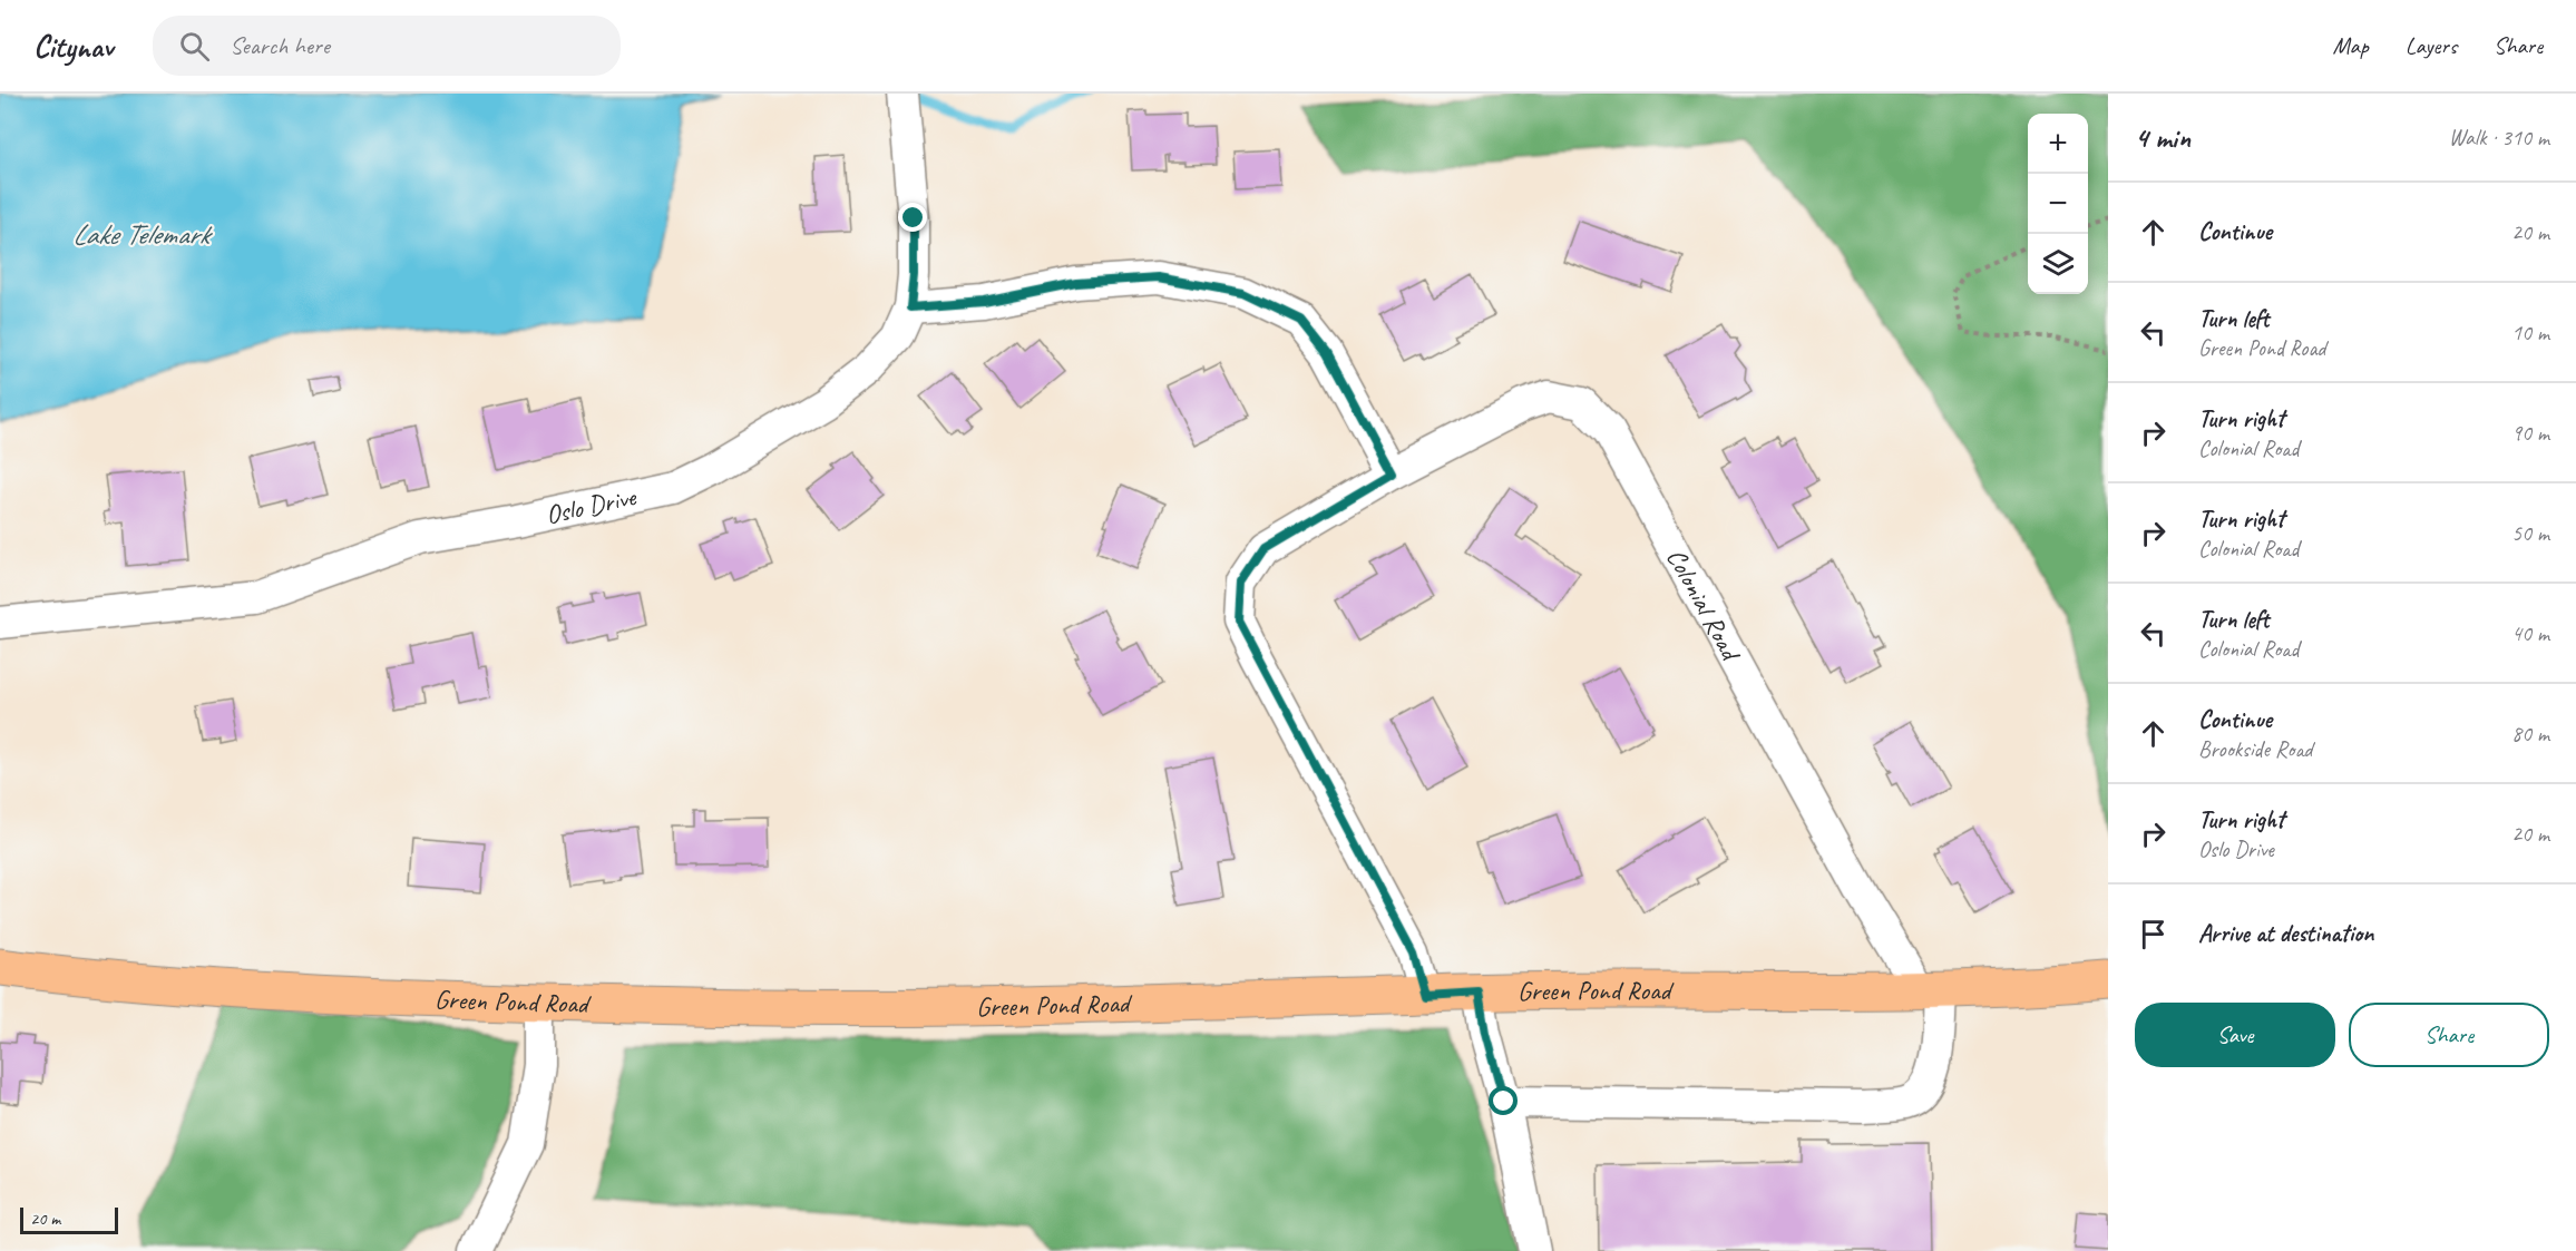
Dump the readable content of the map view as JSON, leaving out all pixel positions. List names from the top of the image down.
{
  "streets": {
    "main road": ["Green Pond Road"],
    "street": ["Oslo Drive", "Colonial Road"]
  },
  "crossings": [
    ["Colonial Road", "Green Pond Road"]
  ],
  "water": ["Lake Telemark"],
  "scale_bar": "20 m",
  "page": {
    "header": "Citynav",
    "search": "Search here",
    "nav": ["Map", "Layers", "Share"],
    "heading": ["4 min", "Walk · 310 m"],
    "map_buttons": ["+", "−"],
    "list": [
      ["Continue", "20 m"],
      ["Turn left", "Green Pond Road", "10 m"],
      ["Turn right", "Colonial Road", "90 m"],
      ["Turn right", "Colonial Road", "50 m"],
      ["Turn left", "Colonial Road", "40 m"],
      ["Continue", "Brookside Road", "80 m"],
      ["Turn right", "Oslo Drive", "20 m"],
      "Arrive at destination"
    ],
    "buttons": ["Save", "Share"],
    "scale": "20 m"
  }
}
